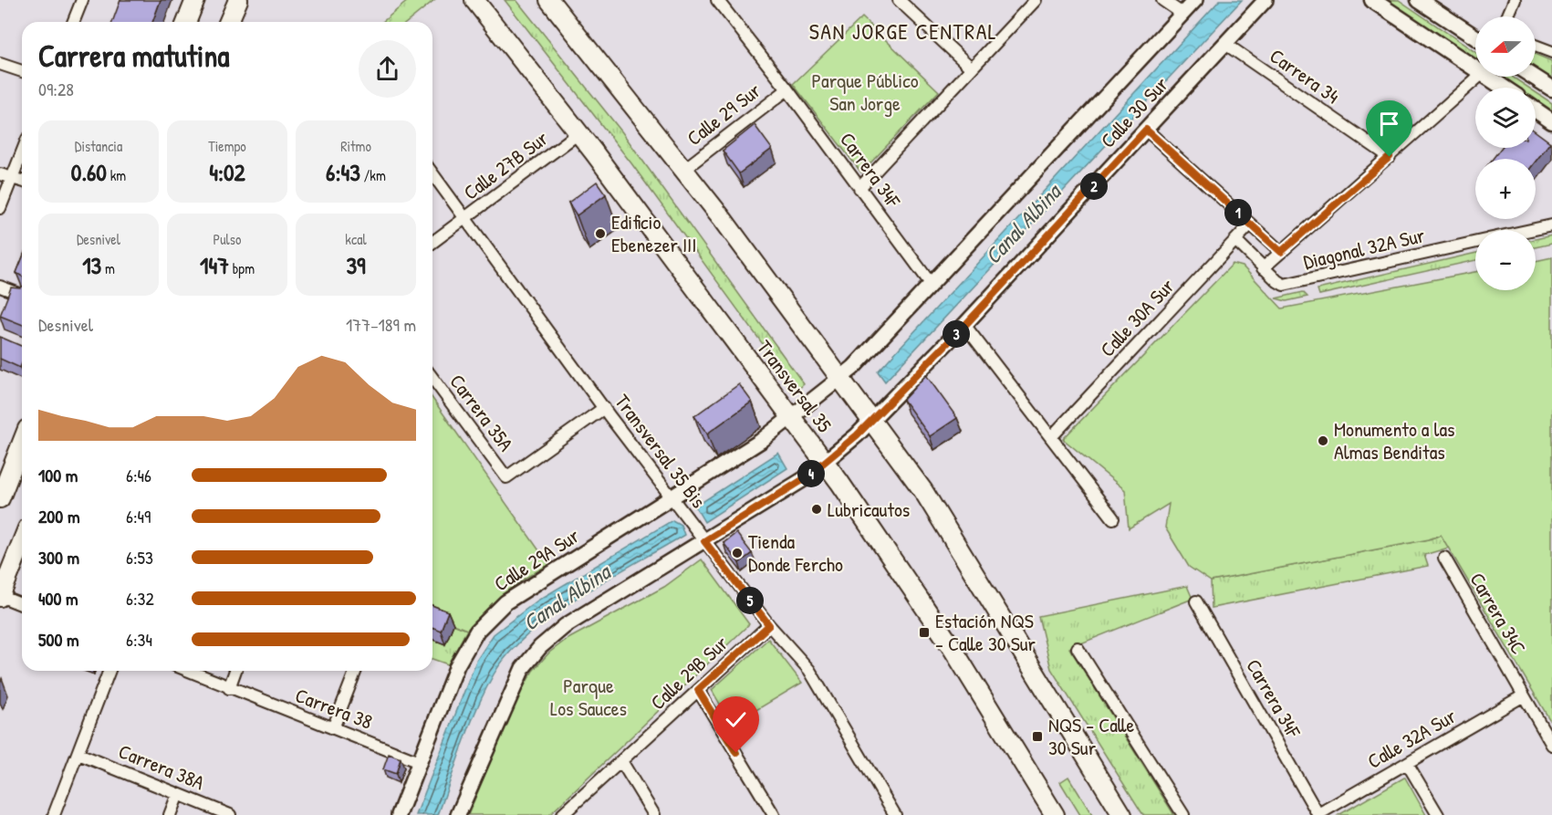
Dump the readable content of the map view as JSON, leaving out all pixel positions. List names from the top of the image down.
{
  "streets": {
    "main road": ["Transversal 35"],
    "street": [
      "Carrera 34",
      "Calle 30 Sur",
      "Calle 29 Sur",
      "Calle 27B Sur",
      "Carrera 34F",
      "Diagonal 32A Sur",
      "Calle 30A Sur",
      "Carrera 35A",
      "Transversal 35 Bis",
      "Calle 29A Sur",
      "Carrera 34C",
      "Calle 29B Sur",
      "Carrera 38",
      "Calle 32A Sur",
      "Carrera 38A"
    ]
  },
  "crossings": [
    ["Carrera 34", "Calle 30 Sur"],
    ["Calle 30 Sur", "Carrera 34F"],
    ["Calle 30 Sur", "Transversal 35"],
    ["Calle 30 Sur", "Calle 29A Sur"],
    ["Calle 29 Sur", "Carrera 34F"],
    ["Calle 29 Sur", "Transversal 35"],
    ["Calle 27B Sur", "Transversal 35"],
    ["Calle 27B Sur", "Transversal 35 Bis"],
    ["Carrera 34F", "Calle 32A Sur"],
    ["Diagonal 32A Sur", "Calle 30A Sur"],
    ["Transversal 35", "Calle 29A Sur"],
    ["Carrera 35A", "Transversal 35 Bis"],
    ["Transversal 35 Bis", "Calle 29A Sur"],
    ["Transversal 35 Bis", "Calle 29B Sur"],
    ["Calle 29A Sur", "Carrera 38"],
    ["Carrera 34C", "Calle 32A Sur"]
  ],
  "districts": ["SAN JORGE CENTRAL"],
  "water": ["Canal Albina"],
  "parks": ["Parque Público San Jorge", "Parque Los Sauces"],
  "places": {
    "other": [
      "Edificio Ebenezer III",
      "Monumento a las Almas Benditas",
      "Lubricautos",
      "Tienda Donde Fercho"
    ],
    "transit": ["Estación NQS - Calle 30 Sur", "NQS - Calle 30 Sur"]
  },
  "north": "left",
  "page": {
    "map_buttons": ["+", "−"],
    "heading": ["Carrera matutina", "09:28"],
    "stats": [
      ["Distancia", "0.60 km"],
      ["Tiempo", "4:02"],
      ["Ritmo", "6:43 /km"],
      ["Desnivel", "13 m"],
      ["Pulso", "147 bpm"],
      ["kcal", "39"]
    ],
    "pins": [
      "2",
      "1",
      "3",
      "4",
      "5"
    ],
    "chart": ["Desnivel", "177–189 m"],
    "list": [
      {
        "name": "100 m",
        "note": "6:46"
      },
      {
        "name": "200 m",
        "note": "6:49"
      },
      {
        "name": "300 m",
        "note": "6:53"
      },
      {
        "name": "400 m",
        "note": "6:32"
      },
      {
        "name": "500 m",
        "note": "6:34"
      }
    ]
  }
}
